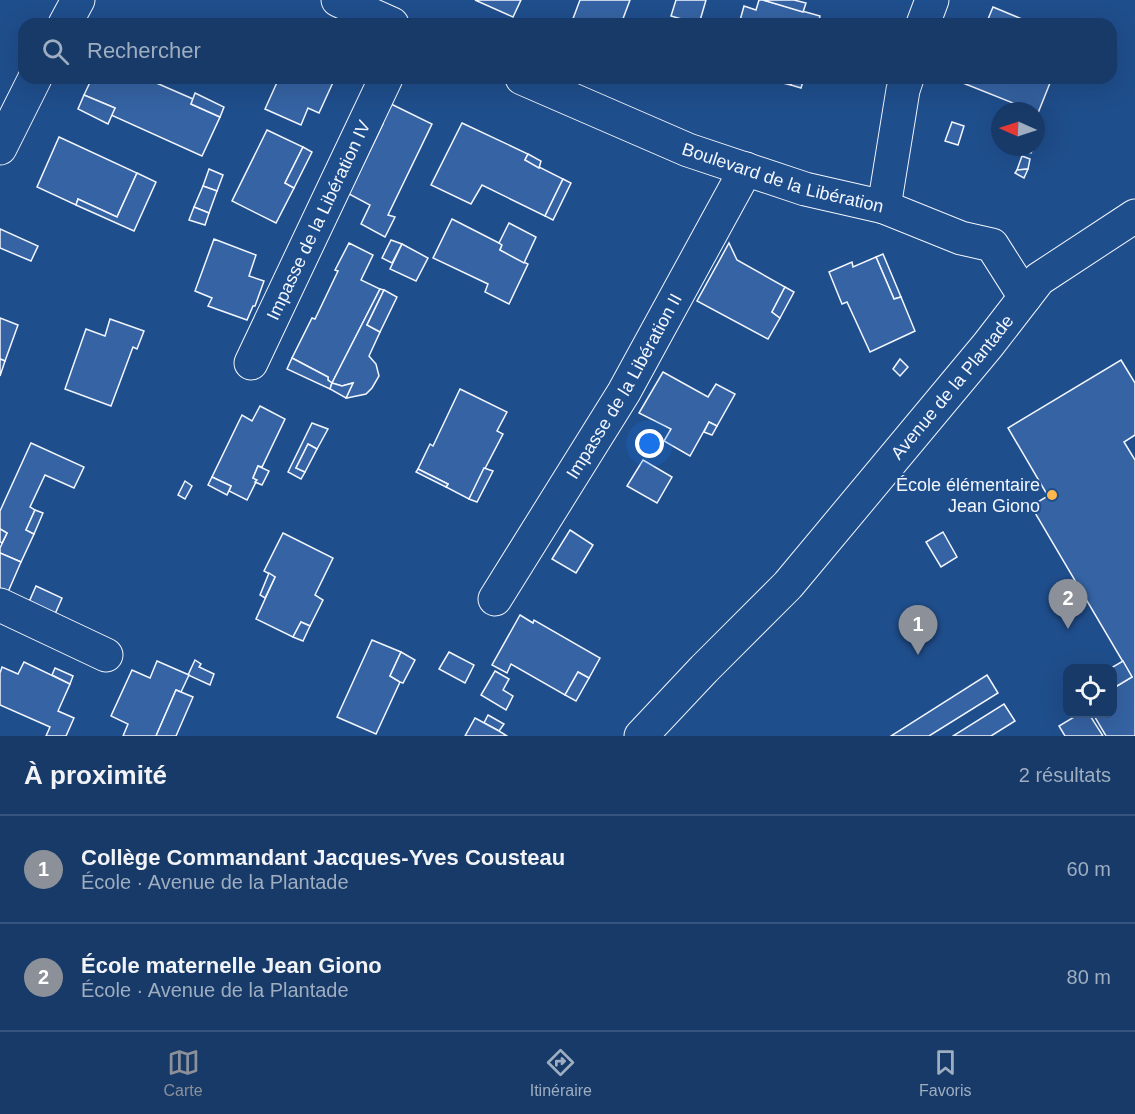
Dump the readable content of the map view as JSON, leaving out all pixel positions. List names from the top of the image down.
{
  "streets": {
    "street": [
      "Boulevard de la Libération",
      "Impasse de la Libération IV",
      "Impasse de la Libération II",
      "Avenue de la Plantade"
    ]
  },
  "crossings": [
    ["Boulevard de la Libération", "Impasse de la Libération II"],
    ["Boulevard de la Libération", "Avenue de la Plantade"]
  ],
  "places": ["École élémentaire Jean Giono"],
  "north": "left",
  "page": {
    "search": "Rechercher",
    "pins": ["2", "1"],
    "heading": ["À proximité", "2 résultats"],
    "list": [
      {
        "mark": "1",
        "name": "Collège Commandant Jacques-Yves Cousteau",
        "note": "École · Avenue de la Plantade",
        "value": "60 m"
      },
      {
        "mark": "2",
        "name": "École maternelle Jean Giono",
        "note": "École · Avenue de la Plantade",
        "value": "80 m"
      }
    ],
    "nav": ["Carte", "Itinéraire", "Favoris"]
  }
}
